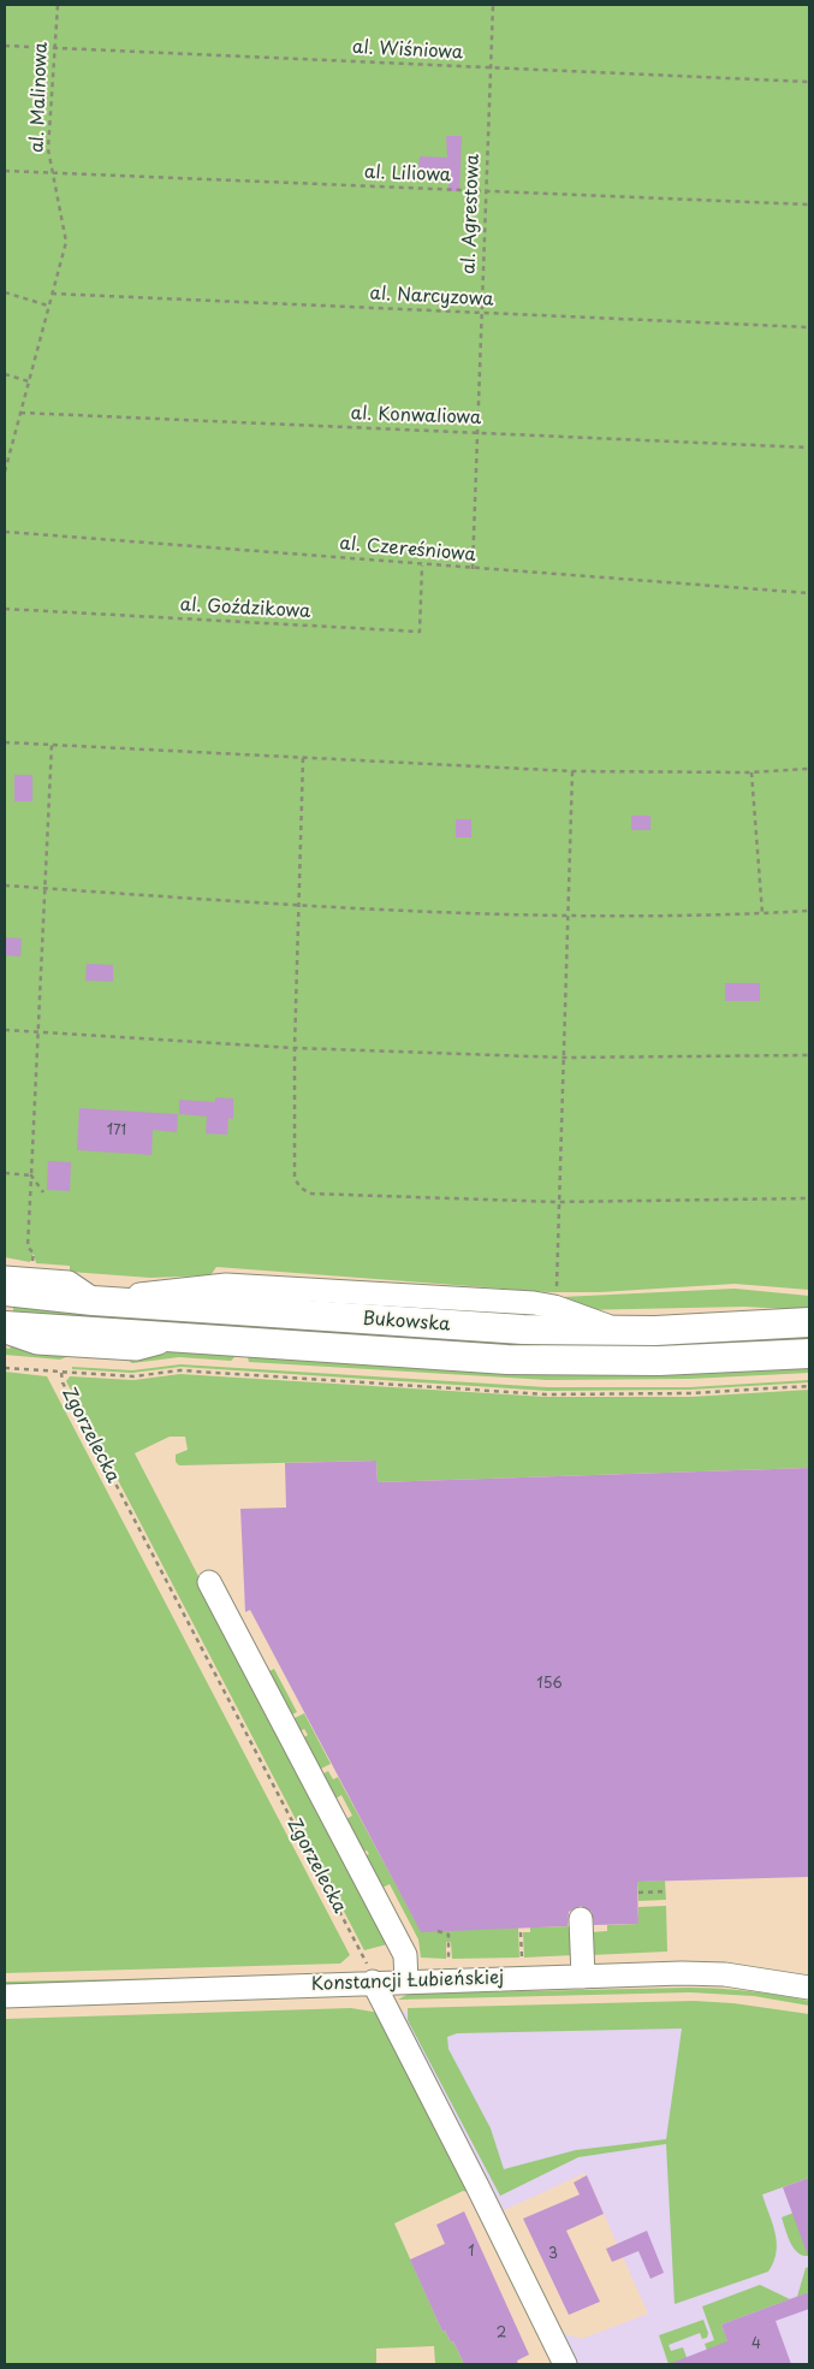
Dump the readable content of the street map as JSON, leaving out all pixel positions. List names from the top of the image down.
{
  "streets": {
    "main road": ["Bukowska"],
    "street": ["Konstancji Łubieńskiej"],
    "path": [
      "al. Wiśniowa",
      "al. Malinowa",
      "al. Liliowa",
      "al. Agrestowa",
      "al. Narcyzowa",
      "al. Konwaliowa",
      "al. Czereśniowa",
      "al. Goździkowa",
      "Zgorzelecka"
    ]
  },
  "crossings": [
    ["al. Wiśniowa", "al. Malinowa"],
    ["al. Wiśniowa", "al. Agrestowa"],
    ["al. Malinowa", "al. Liliowa"],
    ["al. Malinowa", "al. Narcyzowa"],
    ["al. Malinowa", "al. Konwaliowa"],
    ["al. Liliowa", "al. Agrestowa"],
    ["al. Agrestowa", "al. Narcyzowa"],
    ["al. Agrestowa", "al. Konwaliowa"],
    ["al. Agrestowa", "al. Czereśniowa"],
    ["al. Czereśniowa", "al. Goździkowa"],
    ["Zgorzelecka", "Konstancji Łubieńskiej"]
  ],
  "house_numbers": [
    "171",
    "156",
    "1",
    "3",
    "2",
    "4"
  ]
}
